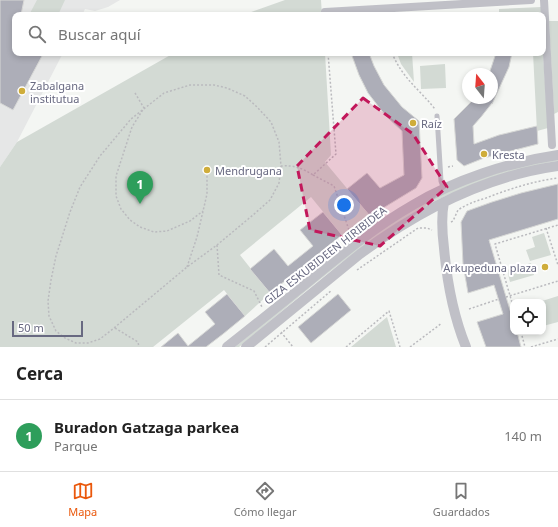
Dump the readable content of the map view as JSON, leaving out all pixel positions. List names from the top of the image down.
{
  "streets": {
    "street": ["GIZA ESKUBIDEEN HIRIBIDEA"]
  },
  "places": [
    "Zabalgana institutua",
    "Raíz",
    "Kresta",
    "Mendrugana",
    "Arkupeduna plaza"
  ],
  "scale_bar": "50 m",
  "north": "top",
  "page": {
    "search": "Buscar aquí",
    "pins": "1",
    "scale": "50 m",
    "heading": "Cerca",
    "list": [
      {
        "mark": "1",
        "name": "Buradon Gatzaga parkea",
        "note": "Parque",
        "value": "140 m"
      }
    ],
    "nav": ["Mapa", "Cómo llegar", "Guardados"]
  }
}
